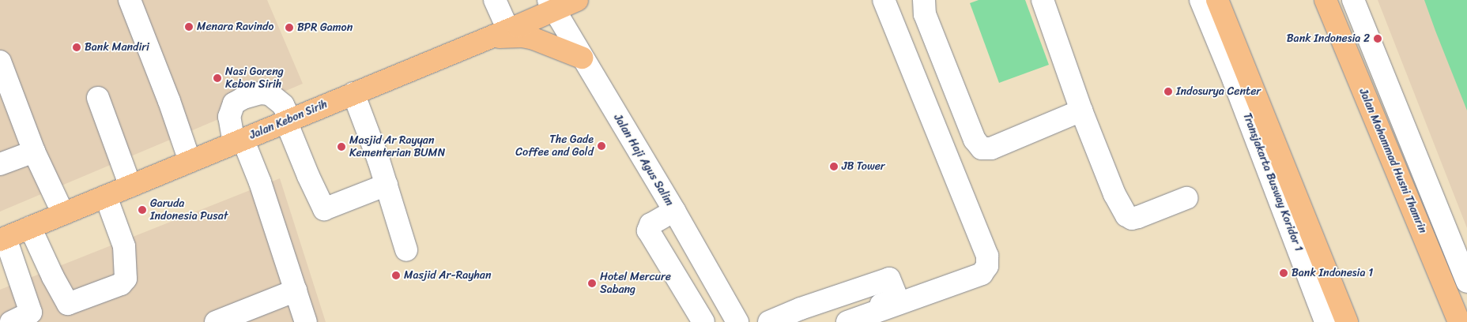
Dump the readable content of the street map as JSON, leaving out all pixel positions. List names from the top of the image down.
{
  "streets": {
    "main road": ["Jalan Kebon Sirih", "Jalan Mohammad Husni Thamrin"],
    "street": ["Jalan Haji Agus Salim", "Transjakarta Busway Koridor 1"]
  },
  "crossings": [
    ["Jalan Kebon Sirih", "Jalan Haji Agus Salim"]
  ],
  "places": [
    "Menara Ravindo",
    "BPR Gamon",
    "Bank Indonesia 2",
    "Bank Mandiri",
    "Nasi Goreng Kebon Sirih",
    "Indosurya Center",
    "The Gade Coffee and Gold",
    "Masjid Ar Rayyan Kementerian BUMN",
    "JB Tower",
    "Garuda Indonesia Pusat",
    "Bank Indonesia 1",
    "Masjid Ar-Rayhan",
    "Hotel Mercure Sabang"
  ]
}
